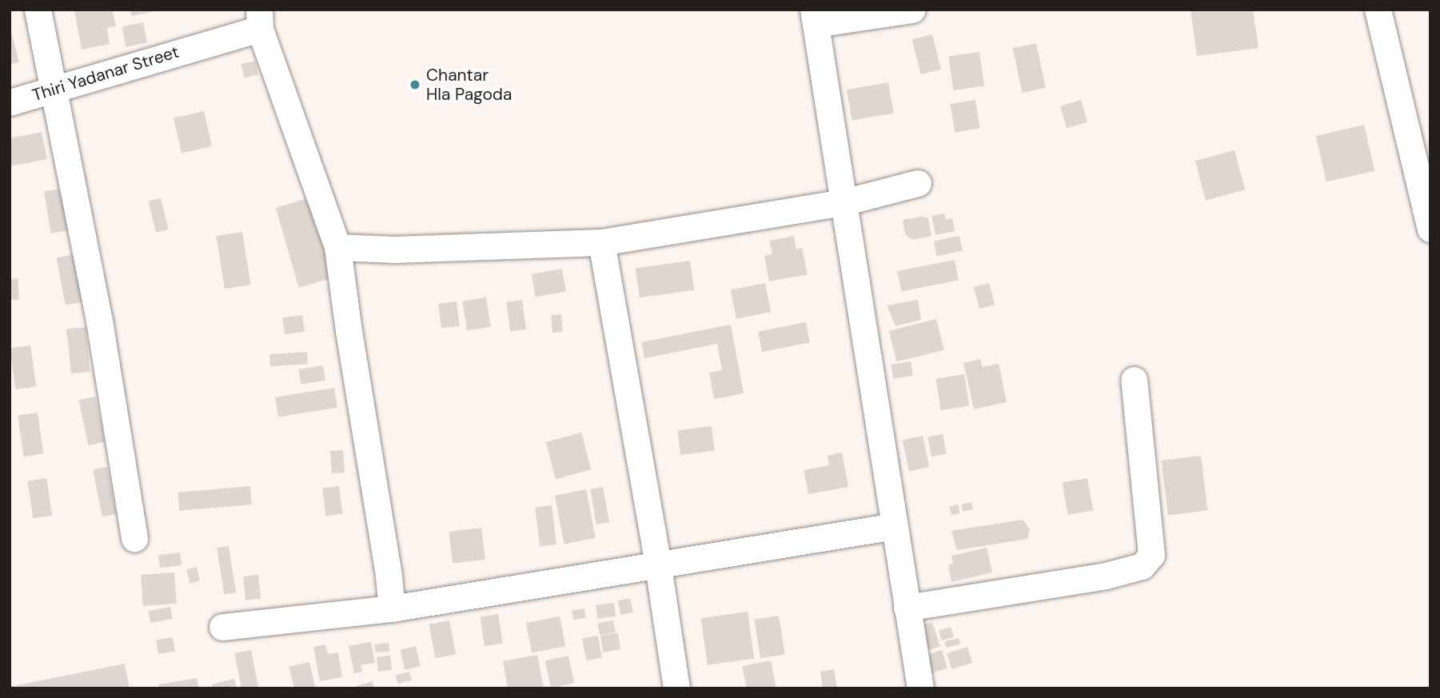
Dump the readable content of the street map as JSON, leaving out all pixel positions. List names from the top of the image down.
{
  "streets": {
    "street": ["Thiri Yadanar Street"]
  },
  "places": ["Chantar Hla Pagoda"]
}
